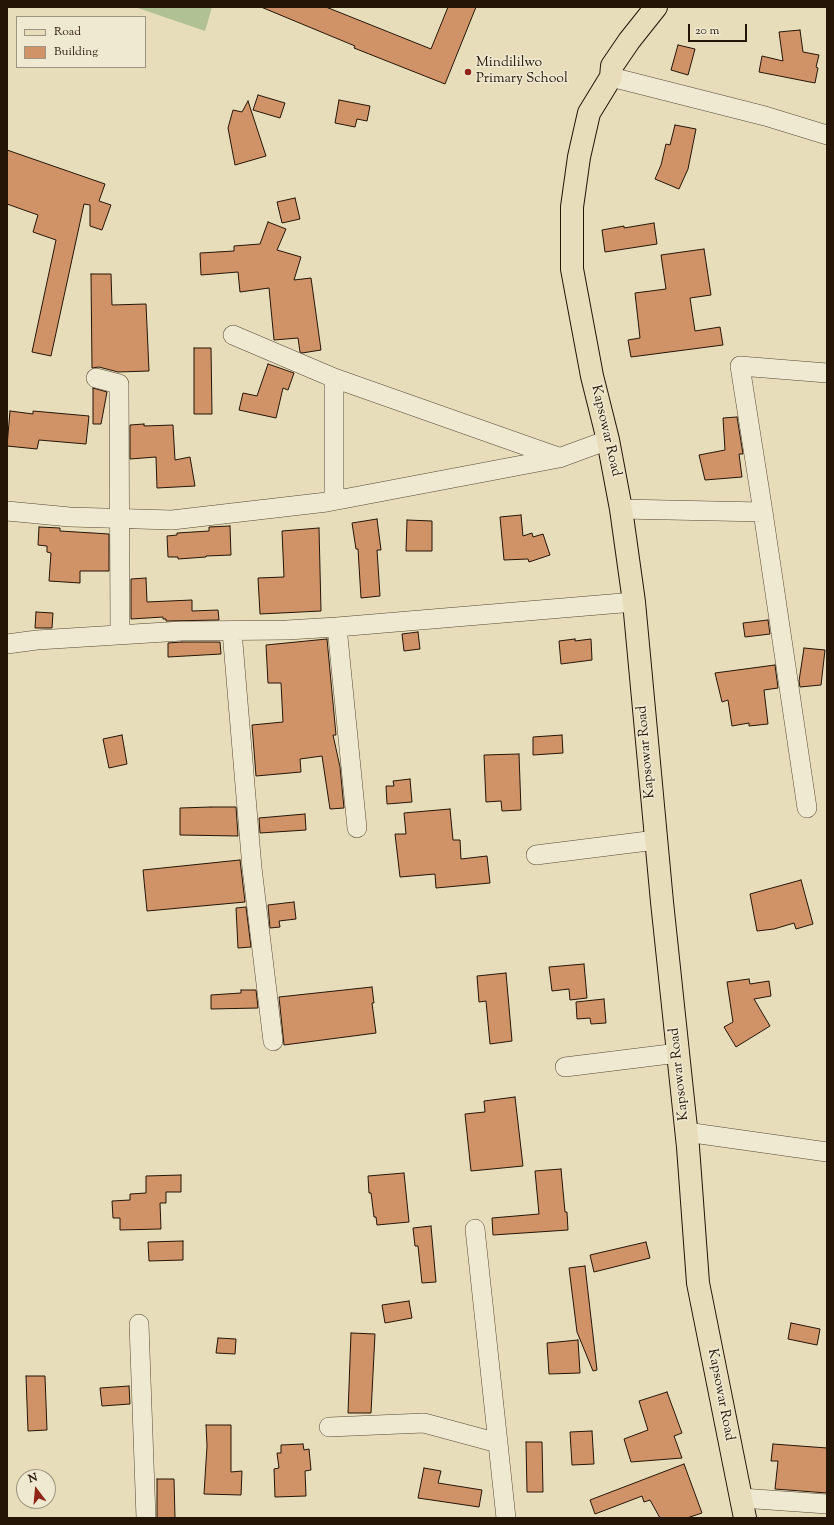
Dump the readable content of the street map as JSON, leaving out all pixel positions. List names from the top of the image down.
{
  "streets": {
    "main road": ["Kapsowar Road"]
  },
  "places": ["Mindililwo Primary School"],
  "legend": ["Road", "Building"],
  "scale_bar": "20 m",
  "north": "top"
}
